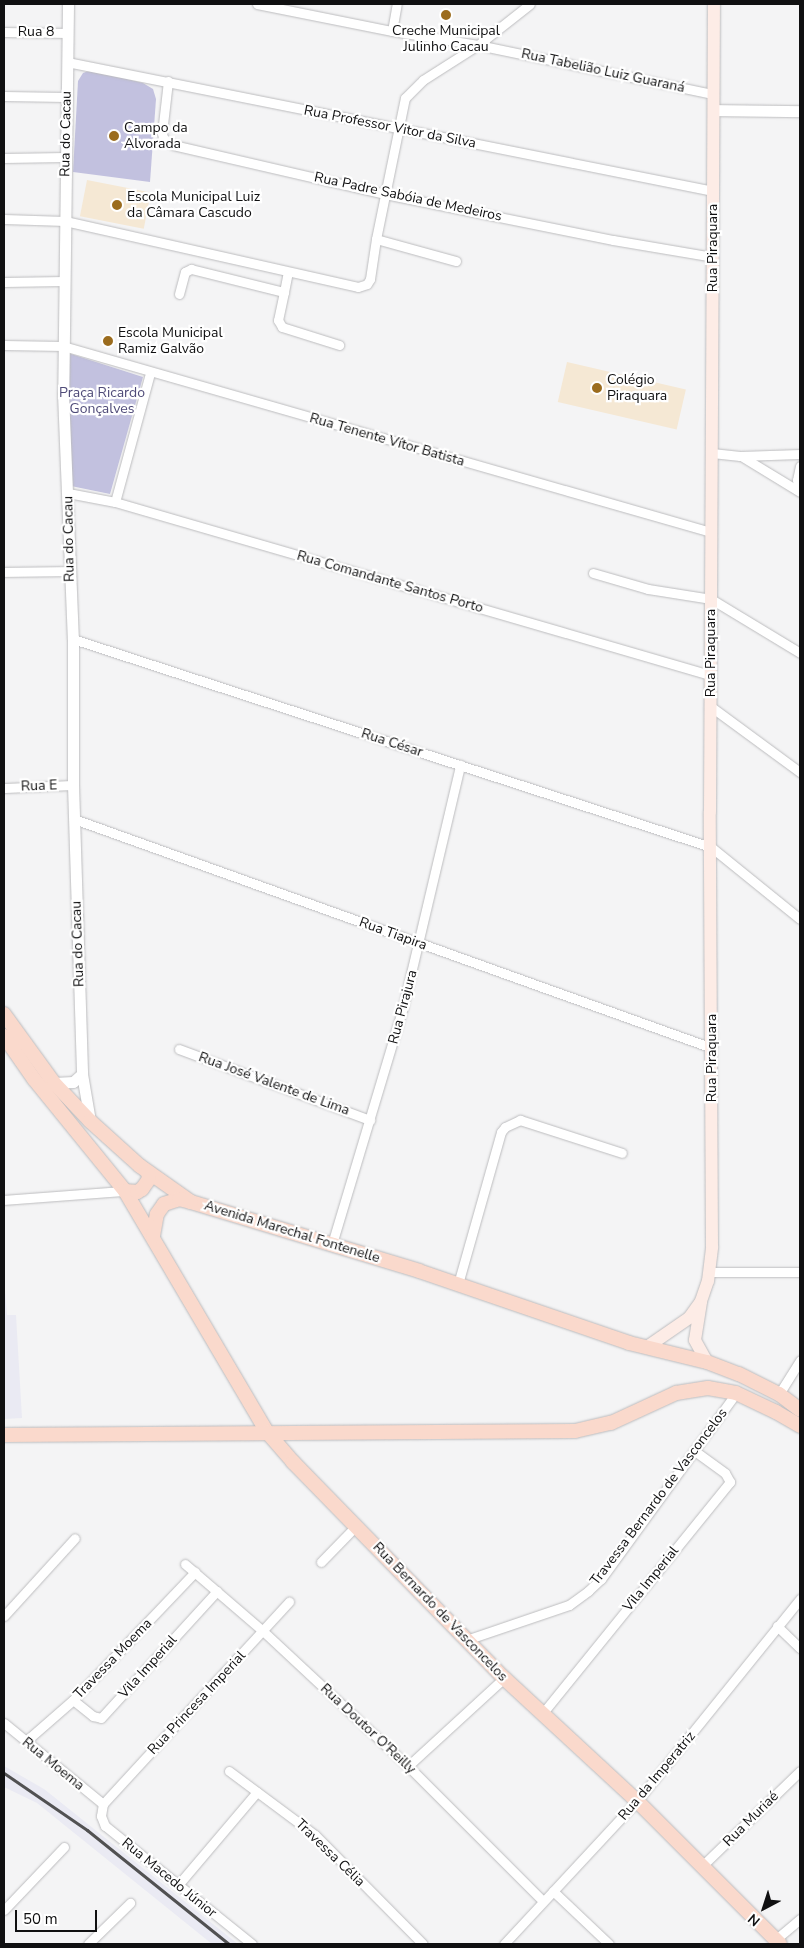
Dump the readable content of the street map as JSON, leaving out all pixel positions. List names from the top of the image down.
{
  "streets": {
    "main road": ["Rua Piraquara", "Avenida Marechal Fontenelle", "Rua Bernardo de Vasconcelos"],
    "street": [
      "Rua 8",
      "Rua Tabelião Luiz Guaraná",
      "Rua Professor Vitor da Silva",
      "Rua do Cacau",
      "Rua Padre Sabóia de Medeiros",
      "Rua Tenente Vítor Batista",
      "Rua Comandante Santos Porto",
      "Rua César",
      "Rua E",
      "Rua Tiapira",
      "Rua Pirajura",
      "Rua José Valente de Lima",
      "Travessa Bernardo de Vasconcelos",
      "Vila Imperial",
      "Travessa Moema",
      "Rua Princesa Imperial",
      "Rua Doutor O'Reilly",
      "Rua Moema",
      "Rua da Imperatriz",
      "Rua Muriaé",
      "Travessa Célia",
      "Rua Macedo Júnior"
    ]
  },
  "crossings": [
    ["Rua 8", "Rua do Cacau"],
    ["Rua Tabelião Luiz Guaraná", "Rua Piraquara"],
    ["Rua Professor Vitor da Silva", "Rua do Cacau"],
    ["Rua Professor Vitor da Silva", "Rua Padre Sabóia de Medeiros"],
    ["Rua Professor Vitor da Silva", "Rua Piraquara"],
    ["Rua do Cacau", "Rua Tenente Vítor Batista"],
    ["Rua do Cacau", "Rua Comandante Santos Porto"],
    ["Rua do Cacau", "Rua César"],
    ["Rua do Cacau", "Rua E"],
    ["Rua do Cacau", "Rua Tiapira"],
    ["Rua do Cacau", "Avenida Marechal Fontenelle"],
    ["Rua Padre Sabóia de Medeiros", "Rua Piraquara"],
    ["Rua Piraquara", "Rua Tenente Vítor Batista"],
    ["Rua Piraquara", "Rua Comandante Santos Porto"],
    ["Rua Piraquara", "Rua César"],
    ["Rua Piraquara", "Rua Tiapira"],
    ["Rua Piraquara", "Avenida Marechal Fontenelle"],
    ["Rua César", "Rua Pirajura"],
    ["Rua Tiapira", "Rua Pirajura"],
    ["Rua Pirajura", "Rua José Valente de Lima"],
    ["Rua Pirajura", "Avenida Marechal Fontenelle"],
    ["Travessa Bernardo de Vasconcelos", "Vila Imperial"],
    ["Travessa Bernardo de Vasconcelos", "Rua Bernardo de Vasconcelos"],
    ["Vila Imperial", "Rua Bernardo de Vasconcelos"],
    ["Vila Imperial", "Travessa Moema"],
    ["Vila Imperial", "Rua Doutor O'Reilly"],
    ["Rua Bernardo de Vasconcelos", "Rua da Imperatriz"],
    ["Rua Bernardo de Vasconcelos", "Rua Muriaé"],
    ["Travessa Moema", "Rua Doutor O'Reilly"],
    ["Travessa Moema", "Rua Moema"],
    ["Rua Princesa Imperial", "Rua Doutor O'Reilly"],
    ["Rua Princesa Imperial", "Rua Moema"],
    ["Rua Princesa Imperial", "Rua Macedo Júnior"],
    ["Rua Doutor O'Reilly", "Rua da Imperatriz"],
    ["Rua Moema", "Rua Macedo Júnior"]
  ],
  "parks": ["Praça Ricardo Gonçalves"],
  "places": [
    "Creche Municipal Julinho Cacau",
    "Campo da Alvorada",
    "Escola Municipal Luiz da Câmara Cascudo",
    "Escola Municipal Ramiz Galvão",
    "Colégio Piraquara"
  ],
  "scale_bar": "50 m",
  "north": "bottom left"
}
